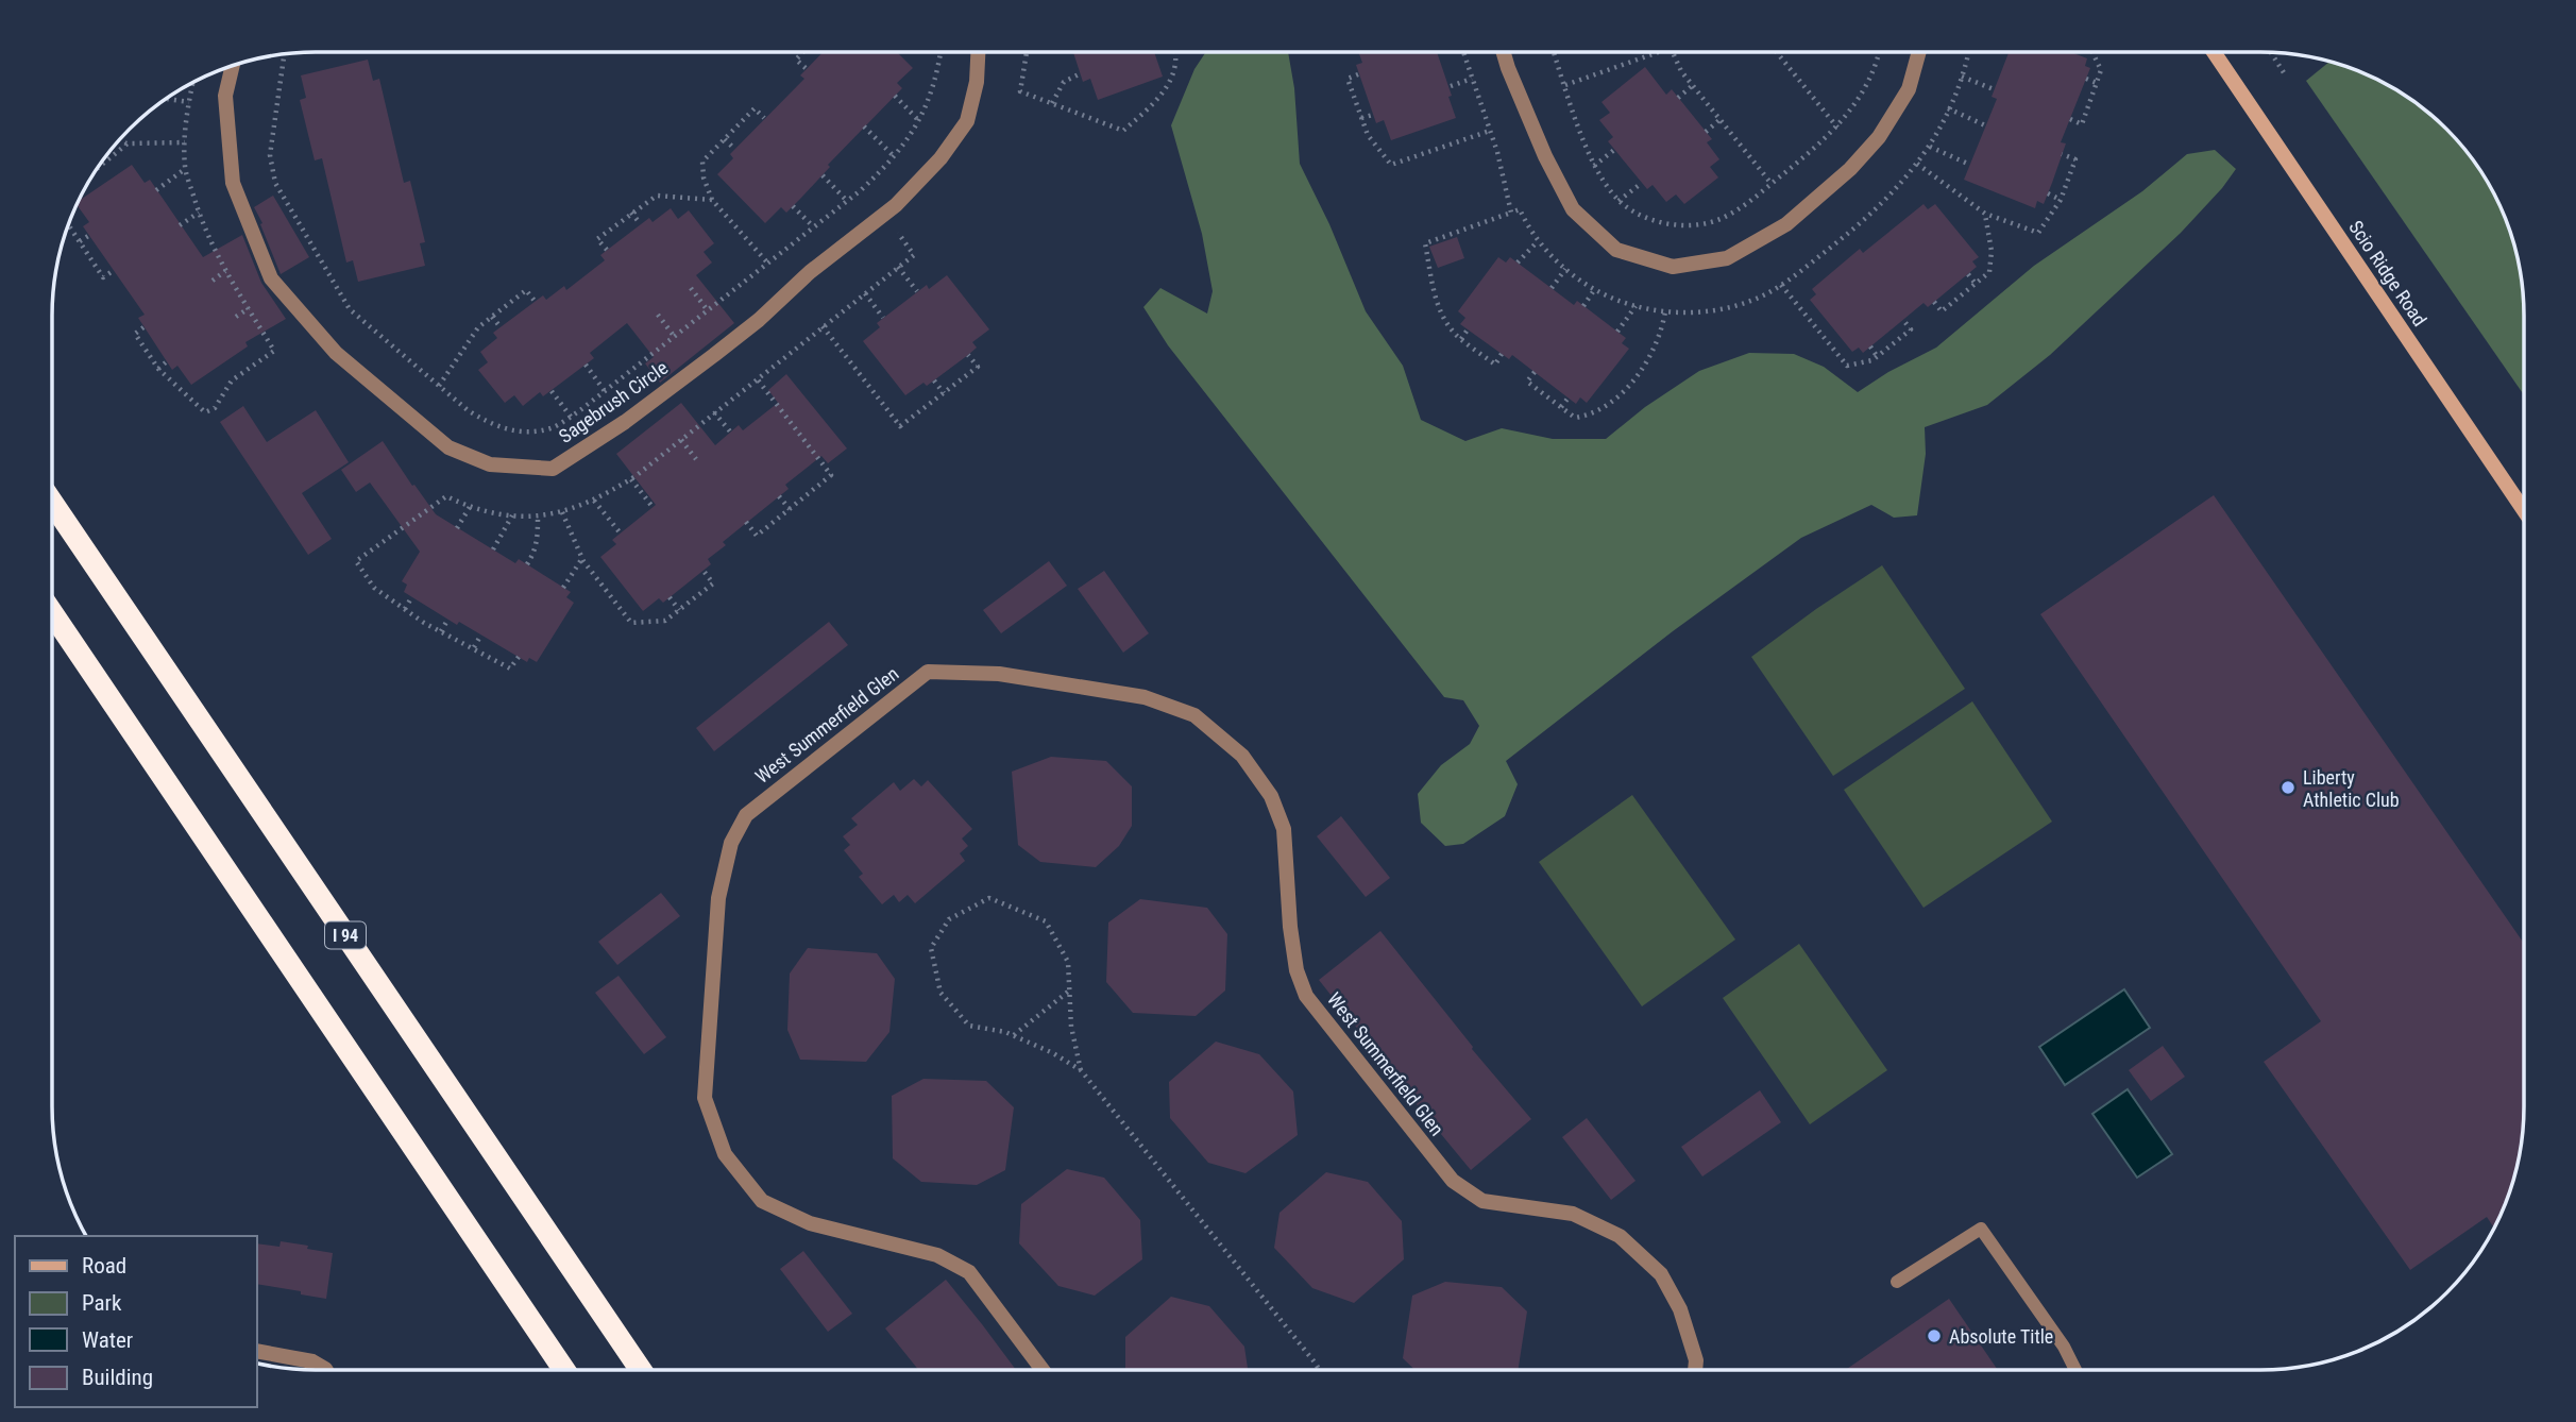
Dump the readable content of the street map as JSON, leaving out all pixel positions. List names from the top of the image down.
{
  "streets": {
    "highway": ["I 94"],
    "street": ["Scio Ridge Road", "Sagebrush Circle", "West Summerfield Glen"]
  },
  "places": ["Liberty Athletic Club", "Absolute Title"],
  "legend": [
    "Road",
    "Park",
    "Water",
    "Building"
  ]
}
